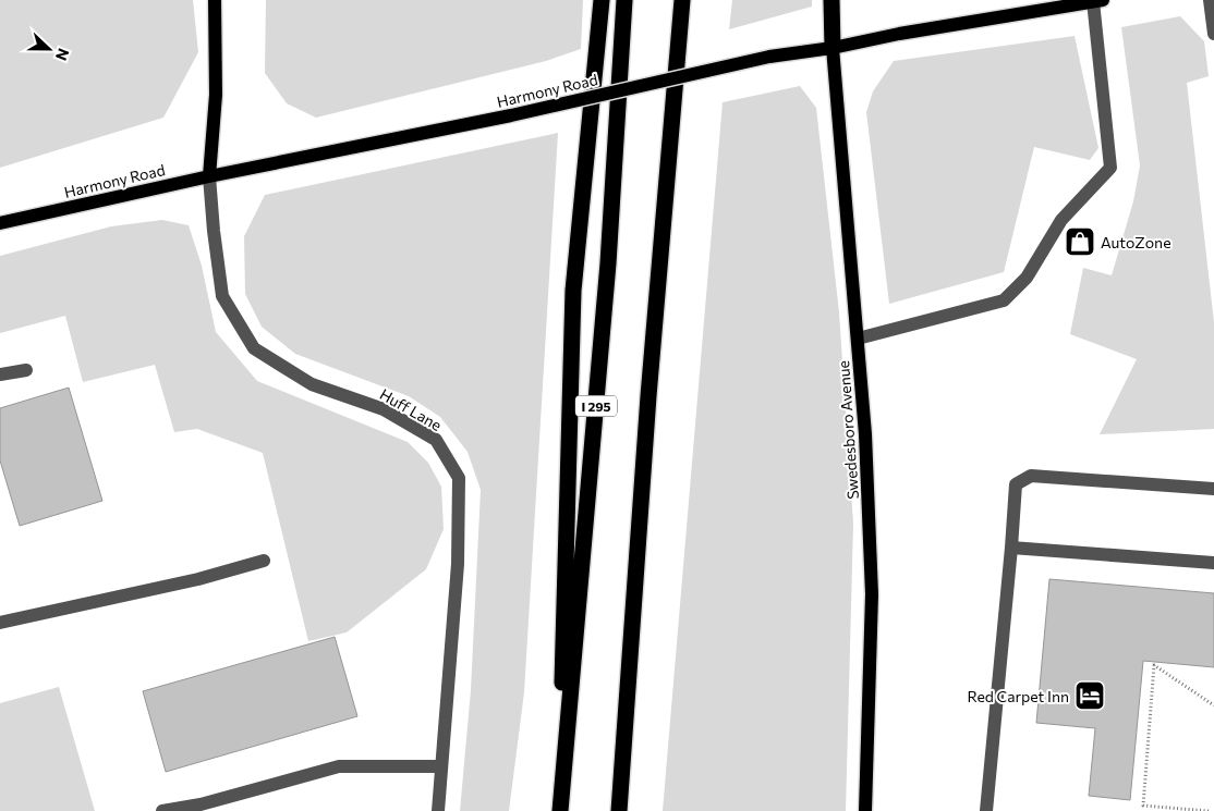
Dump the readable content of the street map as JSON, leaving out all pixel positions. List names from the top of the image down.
{
  "streets": {
    "highway": ["I 295"],
    "main road": ["Harmony Road", "Swedesboro Avenue"],
    "street": ["Huff Lane"]
  },
  "crossings": [
    ["Harmony Road", "Huff Lane"],
    ["Harmony Road", "Swedesboro Avenue"]
  ],
  "places": {
    "shop": ["AutoZone"],
    "hotel": ["Red Carpet Inn"]
  },
  "north": "right"
}
